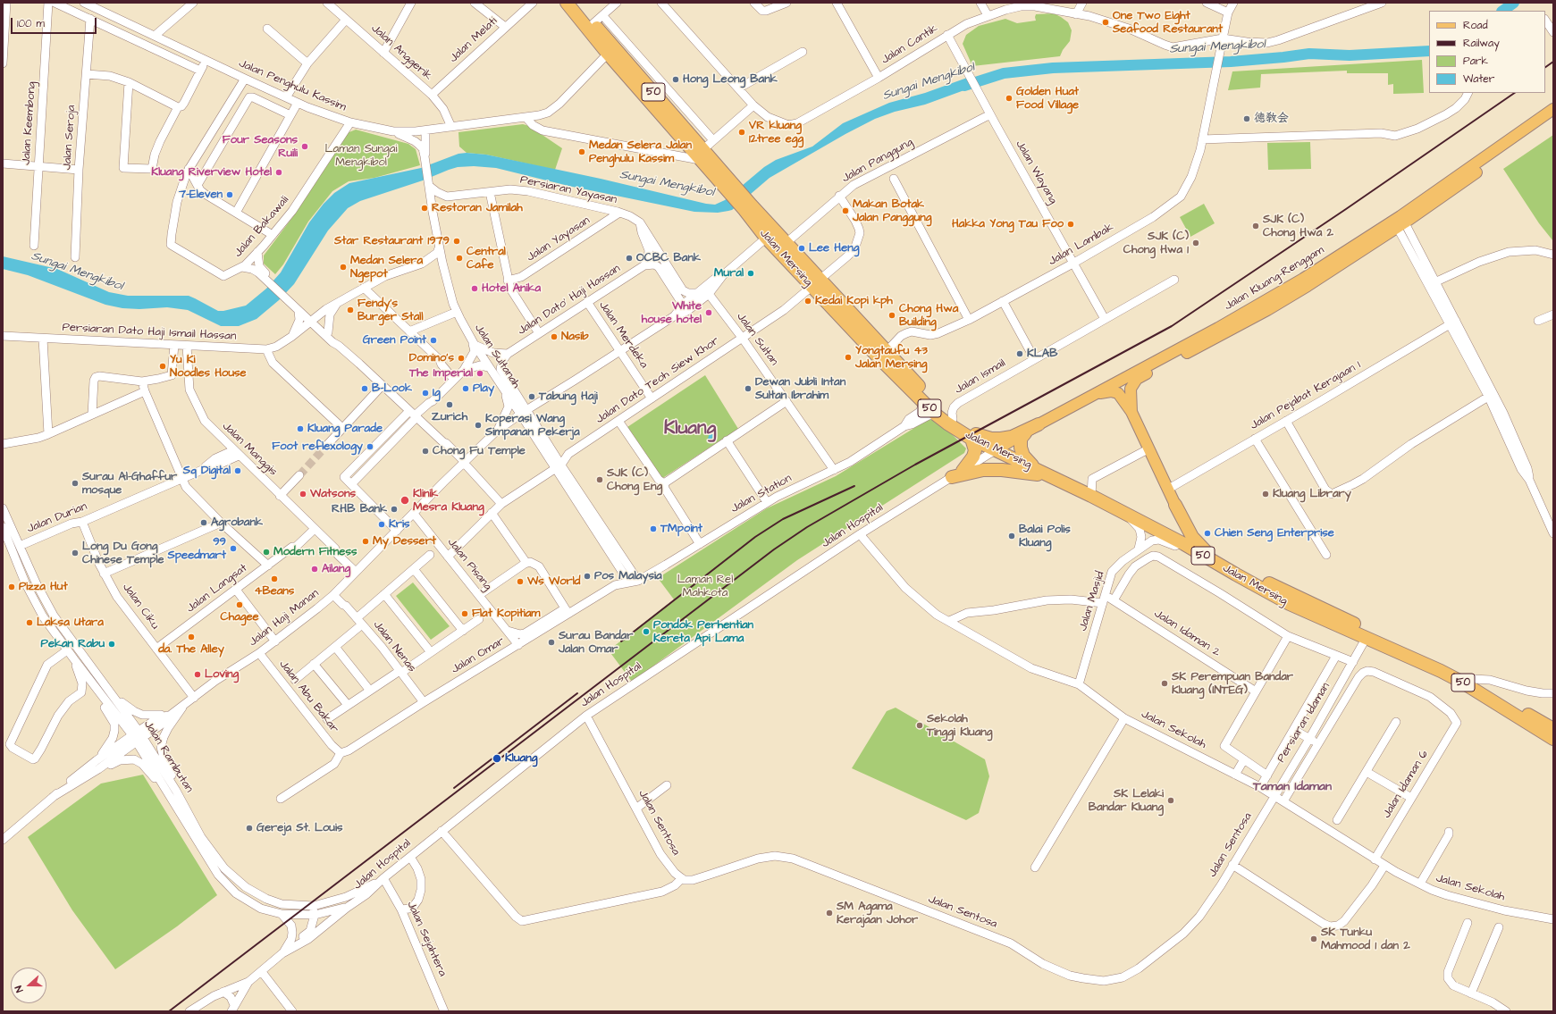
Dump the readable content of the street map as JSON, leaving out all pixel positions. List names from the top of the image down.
{
  "streets": {
    "highway": ["50", "Jalan Mersing"],
    "main road": ["Jalan Kluang-Renggam"],
    "street": [
      "Jalan Melati",
      "Jalan Cantik",
      "Jalan Anggerik",
      "Jalan Penghulu Kassim",
      "Jalan Keembong",
      "Jalan Seroja",
      "Jalan Panggung",
      "Jalan Wayang",
      "Persiaran Yayasan",
      "Jalan Bakawali",
      "Jalan Yayasan",
      "Jalan Lambak",
      "Jalan Dato' Haji Hassan",
      "Persiaran Dato Haji Ismail Hassan",
      "Jalan Merdeka",
      "Jalan Sultan",
      "Jalan Sultanah",
      "Jalan Ismail",
      "Jalan Dato Teoh Siew Khor",
      "Jalan Pejabat Kerajaan 1",
      "Jalan Manggis",
      "Jalan Station",
      "Jalan Durian",
      "Jalan Hospital",
      "Jalan Pisang",
      "Jalan Langsat",
      "Jalan Masjid",
      "Jalan Ciku",
      "Jalan Haji Manan",
      "Jalan Idaman 2",
      "Jalan Nenas",
      "Jalan Omar",
      "Jalan Abu Bakar",
      "Persiaran Idaman",
      "Jalan Sekolah",
      "Jalan Rambutan",
      "Jalan Idaman 6",
      "Jalan Sentosa",
      "Jalan Sejahtera"
    ]
  },
  "crossings": [
    ["Jalan Melati", "Jalan Anggerik"],
    ["Jalan Cantik", "Jalan Wayang"],
    ["Jalan Cantik", "Jalan Lambak"],
    ["Jalan Anggerik", "Jalan Penghulu Kassim"],
    ["Jalan Penghulu Kassim", "Jalan Bakawali"],
    ["Jalan Penghulu Kassim", "Jalan Mersing"],
    ["Jalan Penghulu Kassim", "Jalan Sultanah"],
    ["Jalan Panggung", "Jalan Wayang"],
    ["Jalan Panggung", "Jalan Mersing"],
    ["Jalan Panggung", "Jalan Dato Teoh Siew Khor"],
    ["Jalan Wayang", "Jalan Lambak"],
    ["Jalan Wayang", "Jalan Ismail"],
    ["Persiaran Yayasan", "Jalan Yayasan"],
    ["Jalan Lambak", "Jalan Mersing"],
    ["Jalan Mersing", "Jalan Kluang-Renggam"],
    ["Jalan Mersing", "Jalan Ismail"],
    ["Jalan Mersing", "Jalan Dato Teoh Siew Khor"],
    ["Jalan Mersing", "Jalan Station"],
    ["Jalan Mersing", "Jalan Hospital"],
    ["Jalan Mersing", "Jalan Masjid"],
    ["Jalan Mersing", "Persiaran Idaman"],
    ["Jalan Kluang-Renggam", "Jalan Hospital"],
    ["Jalan Dato' Haji Hassan", "Jalan Merdeka"],
    ["Jalan Dato' Haji Hassan", "Jalan Sultanah"],
    ["Persiaran Dato Haji Ismail Hassan", "Jalan Manggis"],
    ["Jalan Merdeka", "Jalan Dato Teoh Siew Khor"],
    ["Jalan Merdeka", "Jalan Haji Manan"],
    ["Jalan Sultan", "Jalan Dato Teoh Siew Khor"],
    ["Jalan Sultan", "Jalan Station"],
    ["Jalan Sultanah", "Jalan Station"],
    ["Jalan Sultanah", "Jalan Haji Manan"],
    ["Jalan Sultanah", "Jalan Omar"],
    ["Jalan Manggis", "Jalan Durian"],
    ["Jalan Manggis", "Jalan Langsat"],
    ["Jalan Manggis", "Jalan Haji Manan"],
    ["Jalan Station", "Jalan Omar"],
    ["Jalan Durian", "Jalan Ciku"],
    ["Jalan Durian", "Jalan Rambutan"],
    ["Jalan Hospital", "Jalan Sekolah"],
    ["Jalan Hospital", "Jalan Rambutan"],
    ["Jalan Hospital", "Jalan Sentosa"],
    ["Jalan Hospital", "Jalan Sejahtera"],
    ["Jalan Pisang", "Jalan Haji Manan"],
    ["Jalan Pisang", "Jalan Omar"],
    ["Jalan Langsat", "Jalan Ciku"],
    ["Jalan Masjid", "Jalan Idaman 2"],
    ["Jalan Masjid", "Jalan Sekolah"],
    ["Jalan Ciku", "Jalan Haji Manan"],
    ["Jalan Haji Manan", "Jalan Nenas"],
    ["Jalan Haji Manan", "Jalan Abu Bakar"],
    ["Jalan Haji Manan", "Jalan Rambutan"],
    ["Jalan Nenas", "Jalan Omar"],
    ["Jalan Omar", "Jalan Abu Bakar"],
    ["Persiaran Idaman", "Jalan Sekolah"],
    ["Persiaran Idaman", "Jalan Sentosa"],
    ["Jalan Sekolah", "Jalan Idaman 6"],
    ["Jalan Sekolah", "Jalan Sentosa"],
    ["Jalan Rambutan", "Jalan Sejahtera"]
  ],
  "districts": ["Kluang", "Taman Idaman"],
  "water": ["Sungai Mengkibol"],
  "parks": ["Laman Sungai Mengkibol", "Laman Rel Mahkota"],
  "places": [
    "One Two Eight Seafood Restaurant",
    "Hong Leong Bank",
    "Golden Huat Food Village",
    "德教会",
    "VR kluang 12tree egg",
    "Four Seasons Ruili",
    "Medan Selera Jalan Penghulu Kassim",
    "Kluang Riverview Hotel",
    "7-Eleven",
    "Restoran Jamilah",
    "Makan Botak Jalan Panggung",
    "Hakka Yong Tau Foo",
    "SJK (C) Chong Hwa 2",
    "Star Restaurant 1979",
    "SJK (C) Chong Hwa 1",
    "Lee Heng",
    "Central Cafe",
    "OCBC Bank",
    "Medan Selera Ngepot",
    "Mural",
    "Hotel Anika",
    "Kedai Kopi kph",
    "Fendy’s Burger Stall",
    "White house hotel",
    "Chong Hwa Building",
    "Nasib",
    "Green Point",
    "KLAB",
    "Yongtaufu 43 Jalan Mersing",
    "Domino's",
    "Yu Ki Noodles House",
    "The Imperial",
    "B-Look",
    "Play",
    "Dewan Jubli Intan Sultan Ibrahim",
    "Ig",
    "Tabung Haji",
    "Zurich",
    "Koperasi Wang Simpanan Pekerja",
    "Kluang Parade",
    "Foot reflexology",
    "Chong Fu Temple",
    "Sq Digital",
    "SJK (C) Chong Eng",
    "Surau Al-Ghaffur mosque",
    "Watsons",
    "Kluang Library",
    "Klinik Mesra Kluang",
    "RHB Bank",
    "Agrobank",
    "Kris",
    "TMpoint",
    "Chien Seng Enterprise",
    "Balai Polis Kluang",
    "My Dessert",
    "99 Speedmart",
    "Modern Fitness",
    "Long Du Gong Chinese Temple",
    "Ailang",
    "Pos Malaysia",
    "4Beans",
    "Ws World",
    "Pizza Hut",
    "Chagee",
    "Flat Kopitiam",
    "Laksa Utara",
    "Pondok Perhentian Kereta Api Lama",
    "da. The Alley",
    "Surau Bandar Jalan Omar",
    "Pekan Rabu",
    "Loving",
    "SK Perempuan Bandar Kluang (INTEG)",
    "Sekolah Tinggi Kluang",
    "Kluang",
    "SK Lelaki Bandar Kluang",
    "Gereja St. Louis",
    "SM Agama Kerajaan Johor",
    "SK Tunku Mahmood 1 dan 2"
  ],
  "legend": [
    "Road",
    "Railway",
    "Park",
    "Water"
  ],
  "scale_bar": "100 m",
  "north": "left"
}
